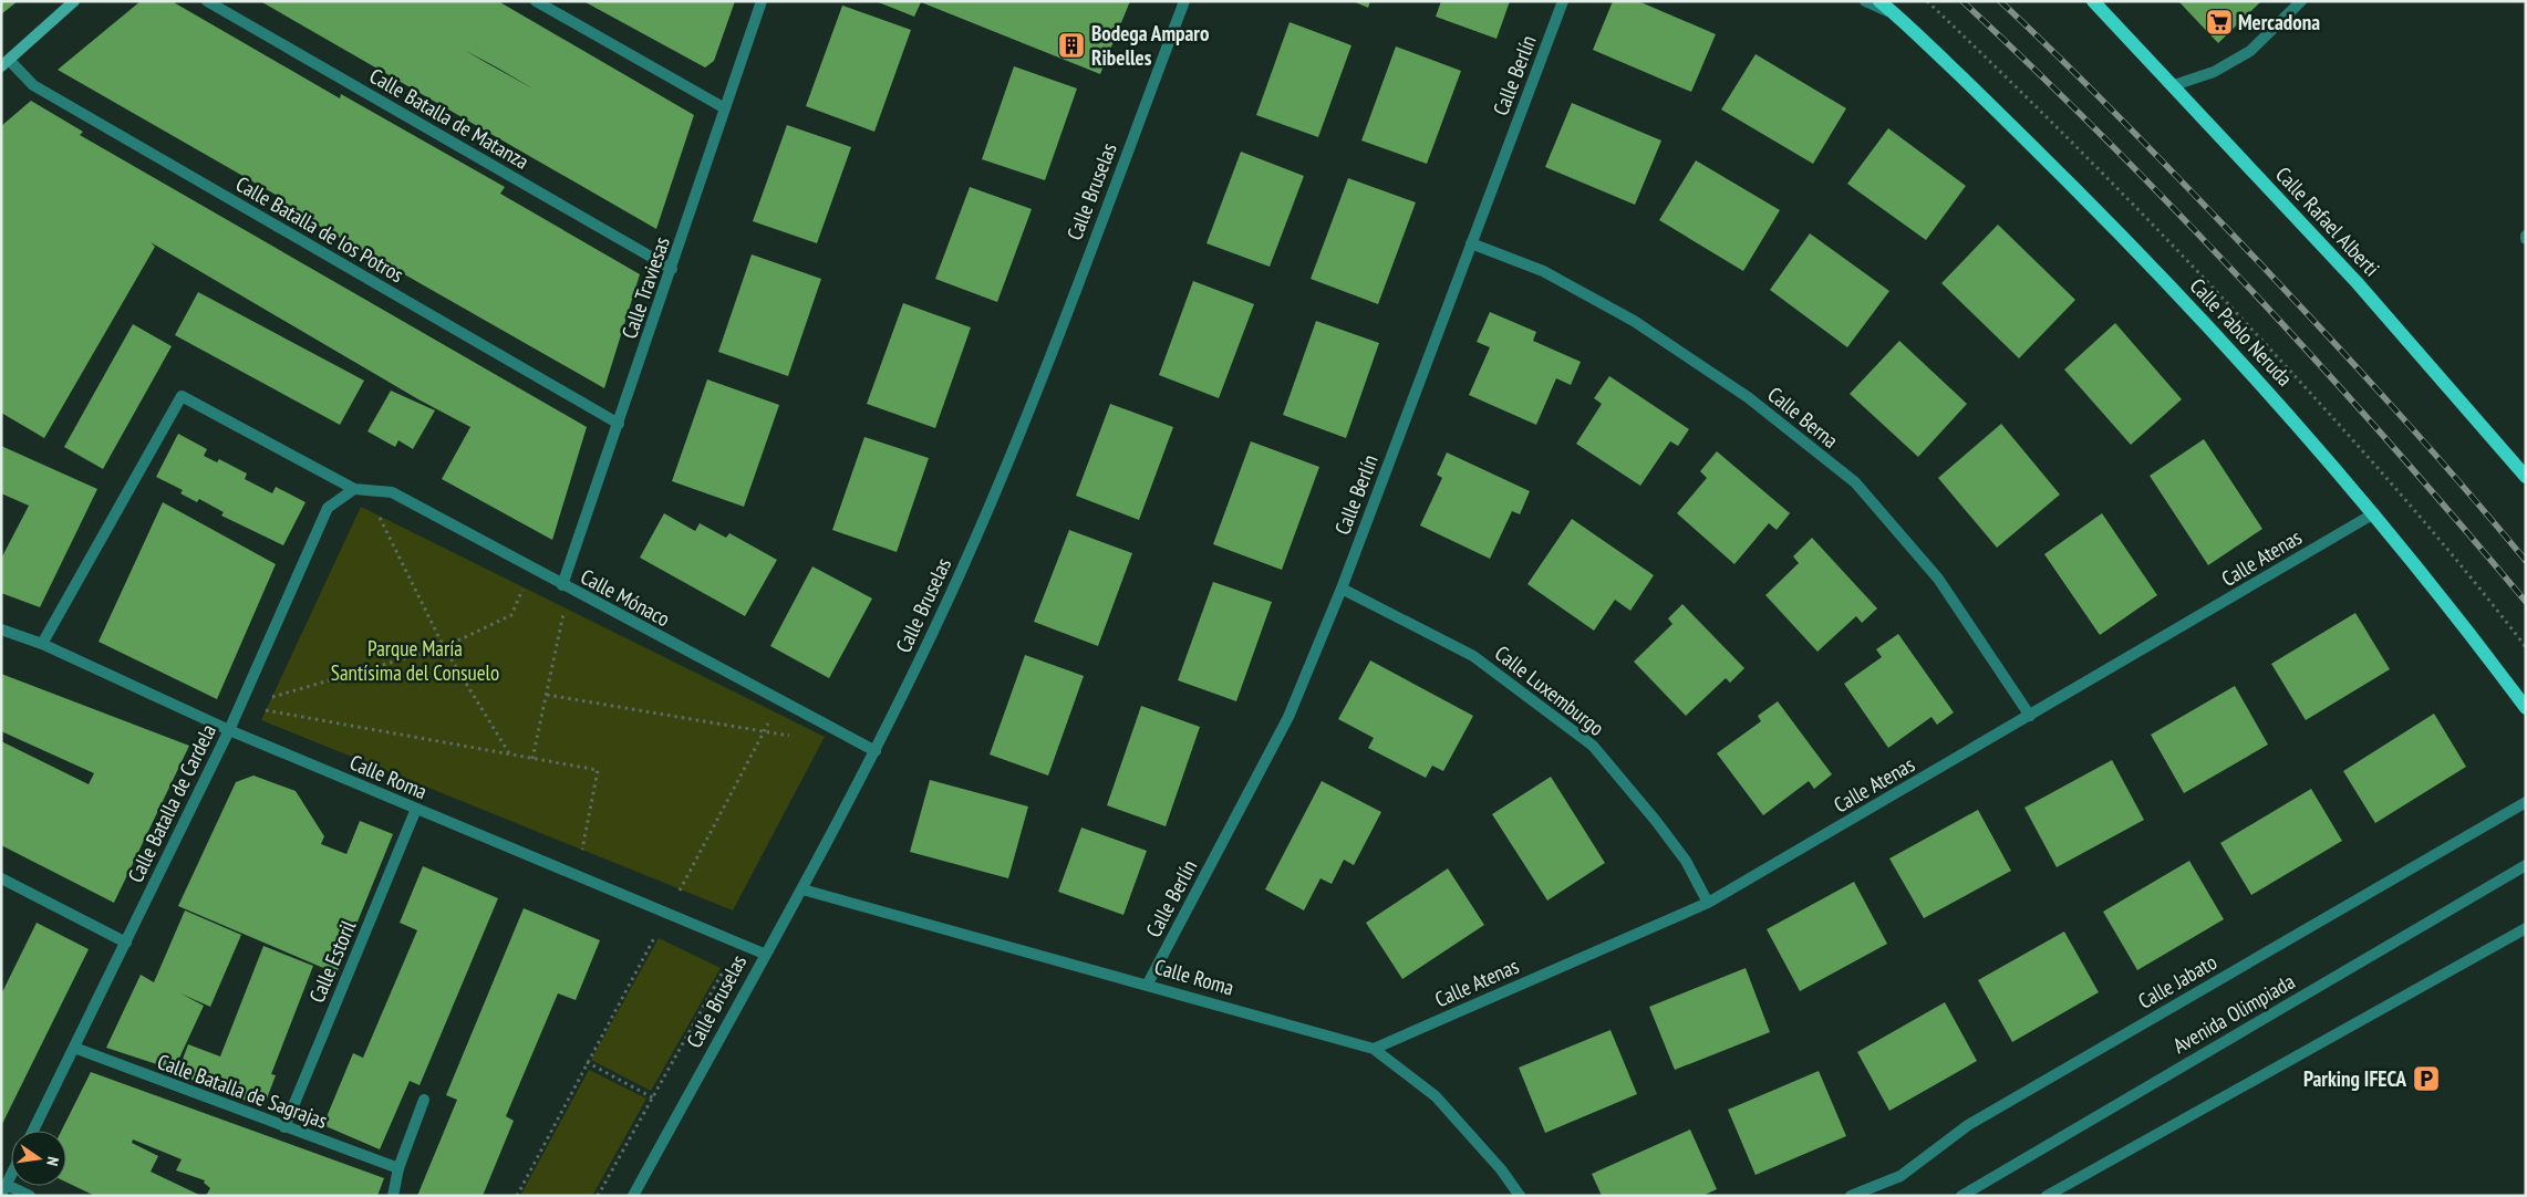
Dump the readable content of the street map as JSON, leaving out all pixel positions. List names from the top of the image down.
{
  "streets": {
    "main road": ["Calle Rafael Alberti", "Calle Pablo Neruda"],
    "street": [
      "Calle Berlín",
      "Calle Batalla de Matanza",
      "Calle Bruselas",
      "Calle Batalla de los Potros",
      "Calle Traviesas",
      "Calle Berna",
      "Calle Atenas",
      "Calle Mónaco",
      "Calle Luxemburgo",
      "Calle Roma",
      "Calle Batalla de Cardela",
      "Calle Estoril",
      "Calle Jabato",
      "Avenida Olimpiada",
      "Calle Batalla de Sagrajas"
    ]
  },
  "crossings": [
    ["Calle Berlín", "Calle Berna"],
    ["Calle Berlín", "Calle Luxemburgo"],
    ["Calle Berlín", "Calle Roma"],
    ["Calle Batalla de Matanza", "Calle Traviesas"],
    ["Calle Bruselas", "Calle Mónaco"],
    ["Calle Bruselas", "Calle Roma"],
    ["Calle Batalla de los Potros", "Calle Traviesas"],
    ["Calle Traviesas", "Calle Mónaco"],
    ["Calle Pablo Neruda", "Calle Atenas"],
    ["Calle Berna", "Calle Atenas"],
    ["Calle Atenas", "Calle Luxemburgo"],
    ["Calle Atenas", "Calle Roma"],
    ["Calle Mónaco", "Calle Batalla de Cardela"],
    ["Calle Roma", "Calle Batalla de Cardela"],
    ["Calle Roma", "Calle Estoril"],
    ["Calle Batalla de Cardela", "Calle Batalla de Sagrajas"],
    ["Calle Estoril", "Calle Batalla de Sagrajas"]
  ],
  "parks": ["Parque María Santísima del Consuelo"],
  "places": {
    "supermarket": ["Mercadona"],
    "building": ["Bodega Amparo Ribelles"],
    "parking": ["Parking IFECA"]
  },
  "north": "right"
}
